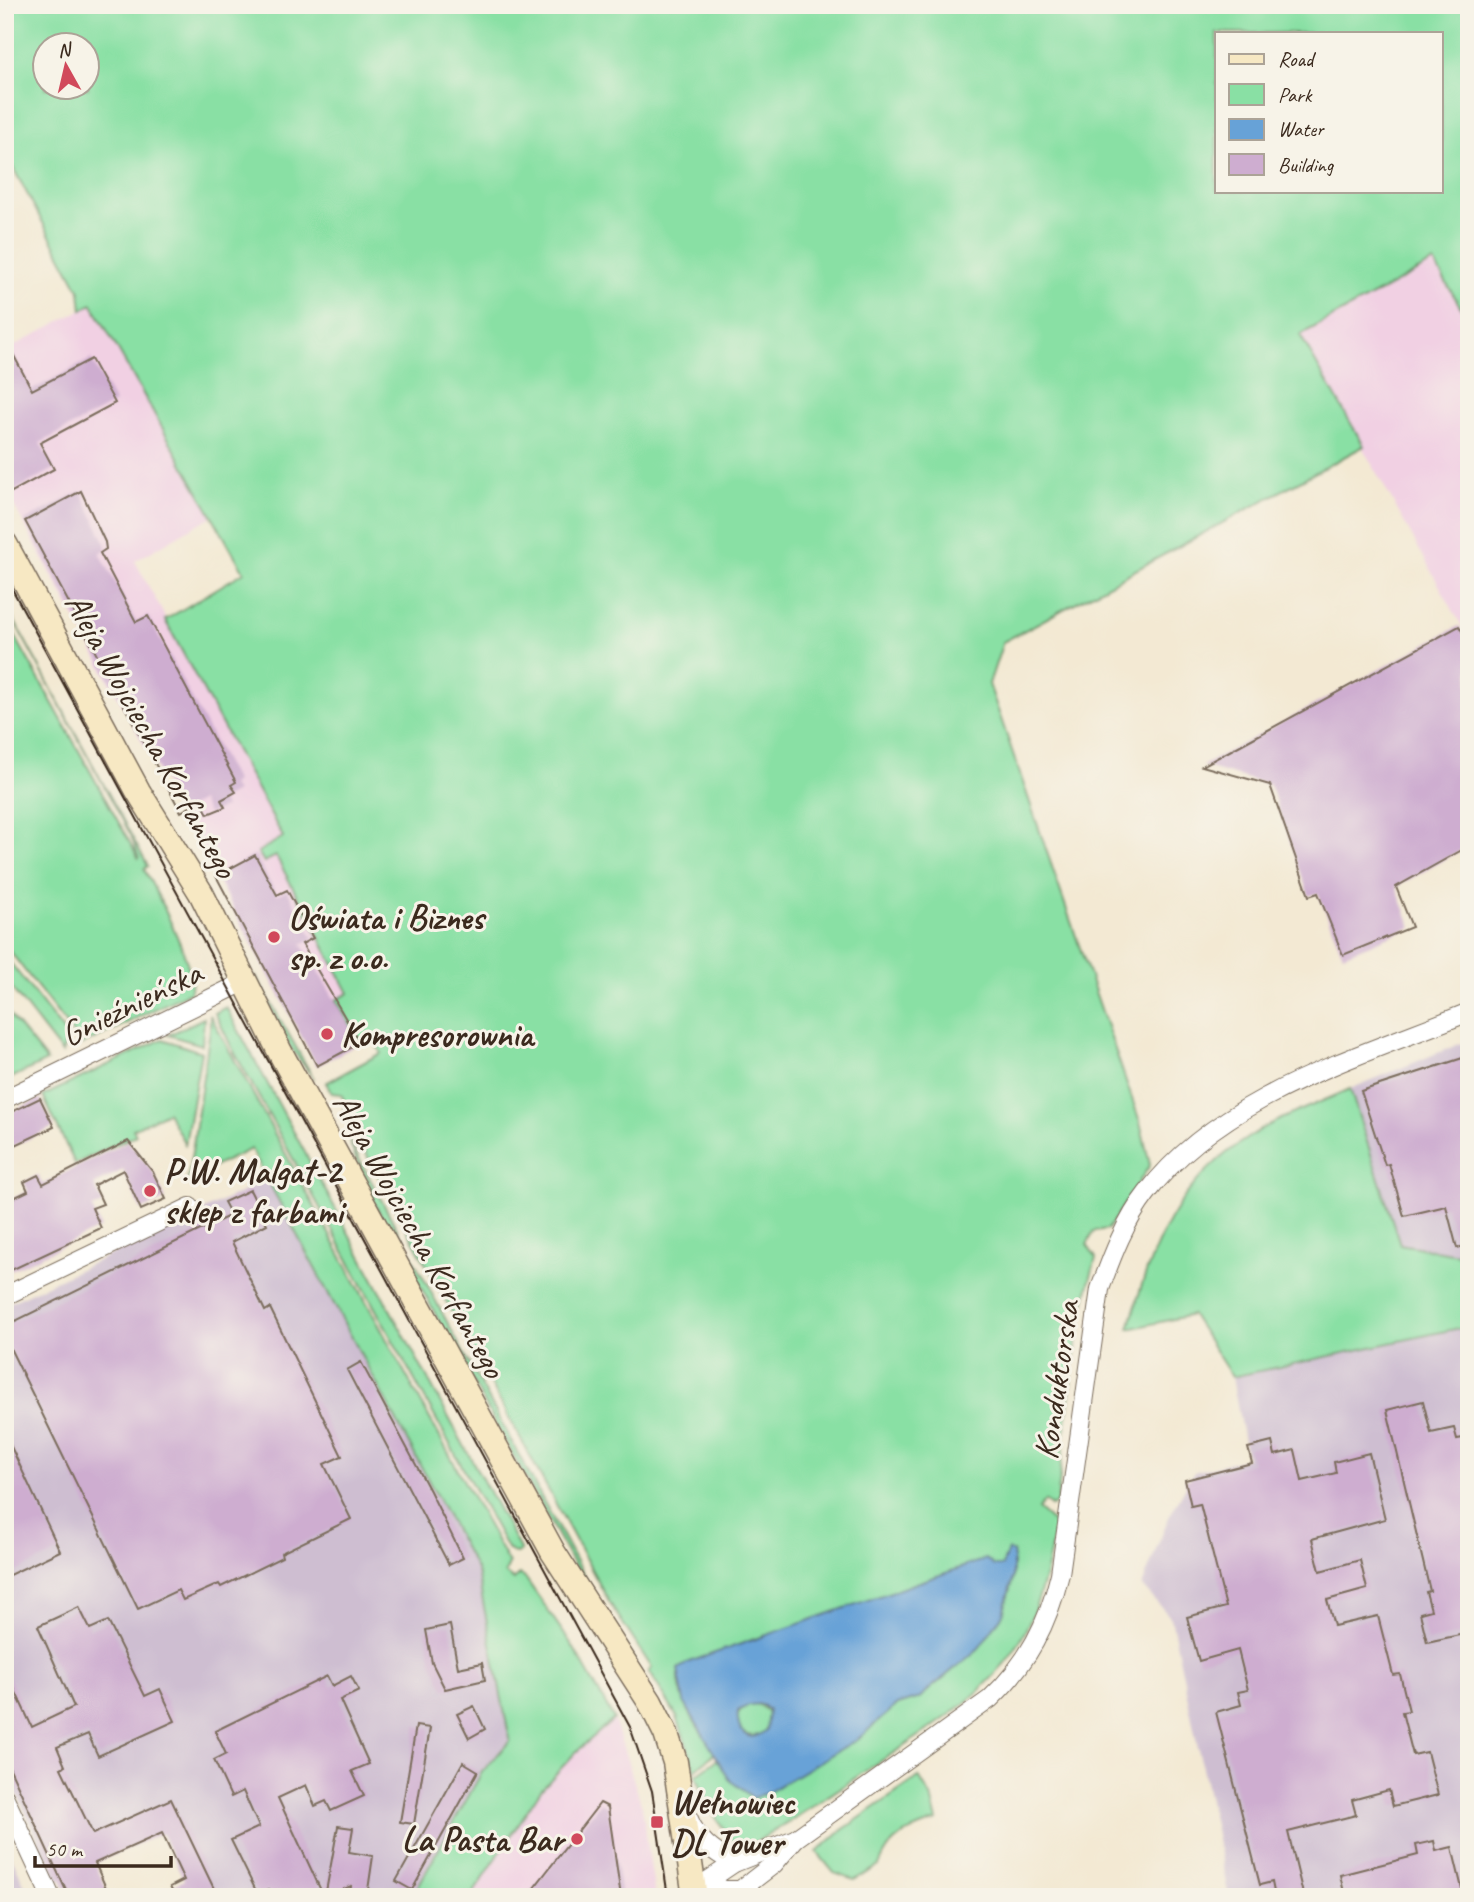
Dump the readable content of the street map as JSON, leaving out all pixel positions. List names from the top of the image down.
{
  "streets": {
    "main road": ["Aleja Wojciecha Korfantego"],
    "street": ["Gnieźnieńska", "Konduktorska"]
  },
  "crossings": [
    ["Aleja Wojciecha Korfantego", "Gnieźnieńska"],
    ["Aleja Wojciecha Korfantego", "Konduktorska"]
  ],
  "places": {
    "other": [
      "Oświata i Biznes sp. z o.o.",
      "Kompresorownia",
      "P.W. Malgat-2 sklep z farbami",
      "La Pasta Bar"
    ],
    "transit": ["Wełnowiec DL Tower"]
  },
  "legend": [
    "Road",
    "Park",
    "Water",
    "Building"
  ],
  "scale_bar": "50 m",
  "north": "top"
}
